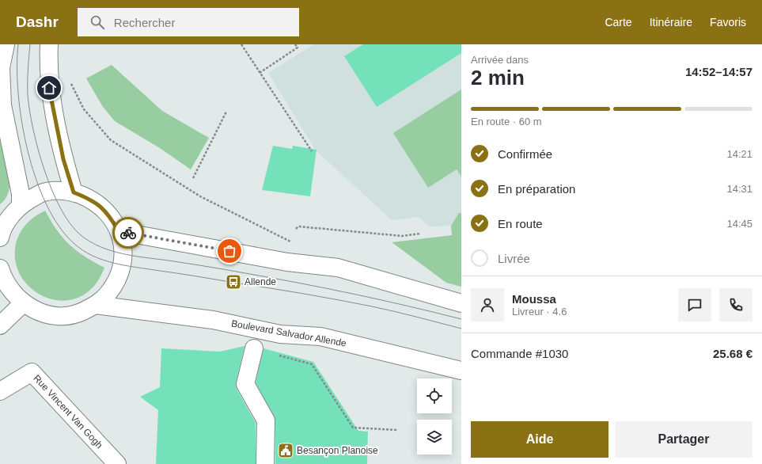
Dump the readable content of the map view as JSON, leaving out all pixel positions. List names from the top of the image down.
{
  "streets": {
    "street": ["Boulevard Salvador Allende", "Rue Vincent Van Gogh"]
  },
  "places": {
    "bus stop": ["Allende"],
    "public building": ["Besançon Planoise"]
  },
  "page": {
    "header": "Dashr",
    "search": "Rechercher",
    "nav": ["Carte", "Itinéraire", "Favoris"],
    "heading": ["2 min", "Arrivée dans", "14:52–14:57"],
    "panel": [
      "Moussa",
      "Livreur · 4.6",
      "Commande #1030",
      "25.68 €"
    ],
    "bar": "En route · 60 m",
    "list": [
      ["Confirmée", "14:21"],
      ["En préparation", "14:31"],
      ["En route", "14:45"],
      "Livrée"
    ],
    "buttons": ["Aide", "Partager"]
  }
}
